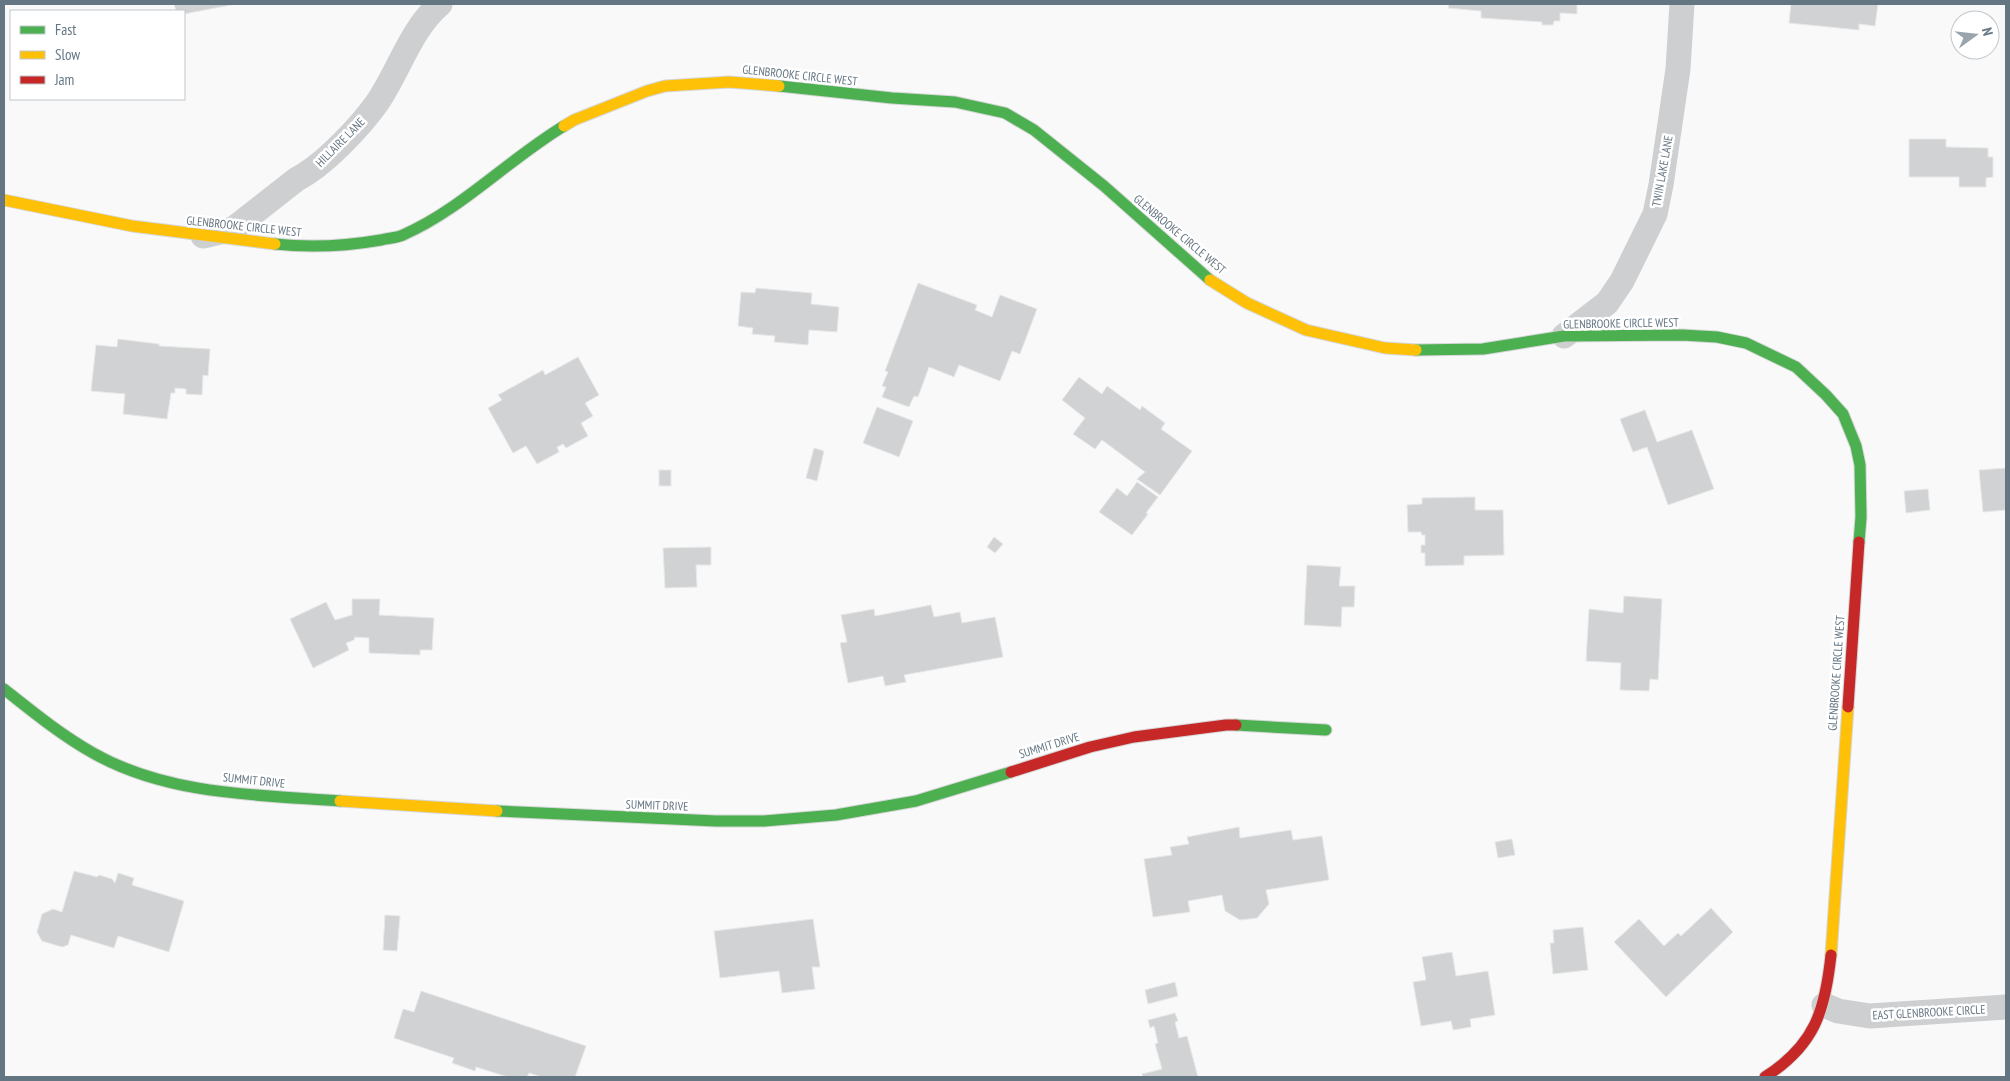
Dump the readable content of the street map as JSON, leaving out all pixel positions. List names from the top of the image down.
{
  "streets": {
    "street": [
      "GLENBROOKE CIRCLE WEST",
      "HILLAIRE LANE",
      "TWIN LAKE LANE",
      "SUMMIT DRIVE",
      "EAST GLENBROOKE CIRCLE"
    ]
  },
  "crossings": [
    ["GLENBROOKE CIRCLE WEST", "HILLAIRE LANE"],
    ["GLENBROOKE CIRCLE WEST", "TWIN LAKE LANE"],
    ["GLENBROOKE CIRCLE WEST", "EAST GLENBROOKE CIRCLE"]
  ],
  "legend": ["Fast", "Slow", "Jam"],
  "north": "right"
}
